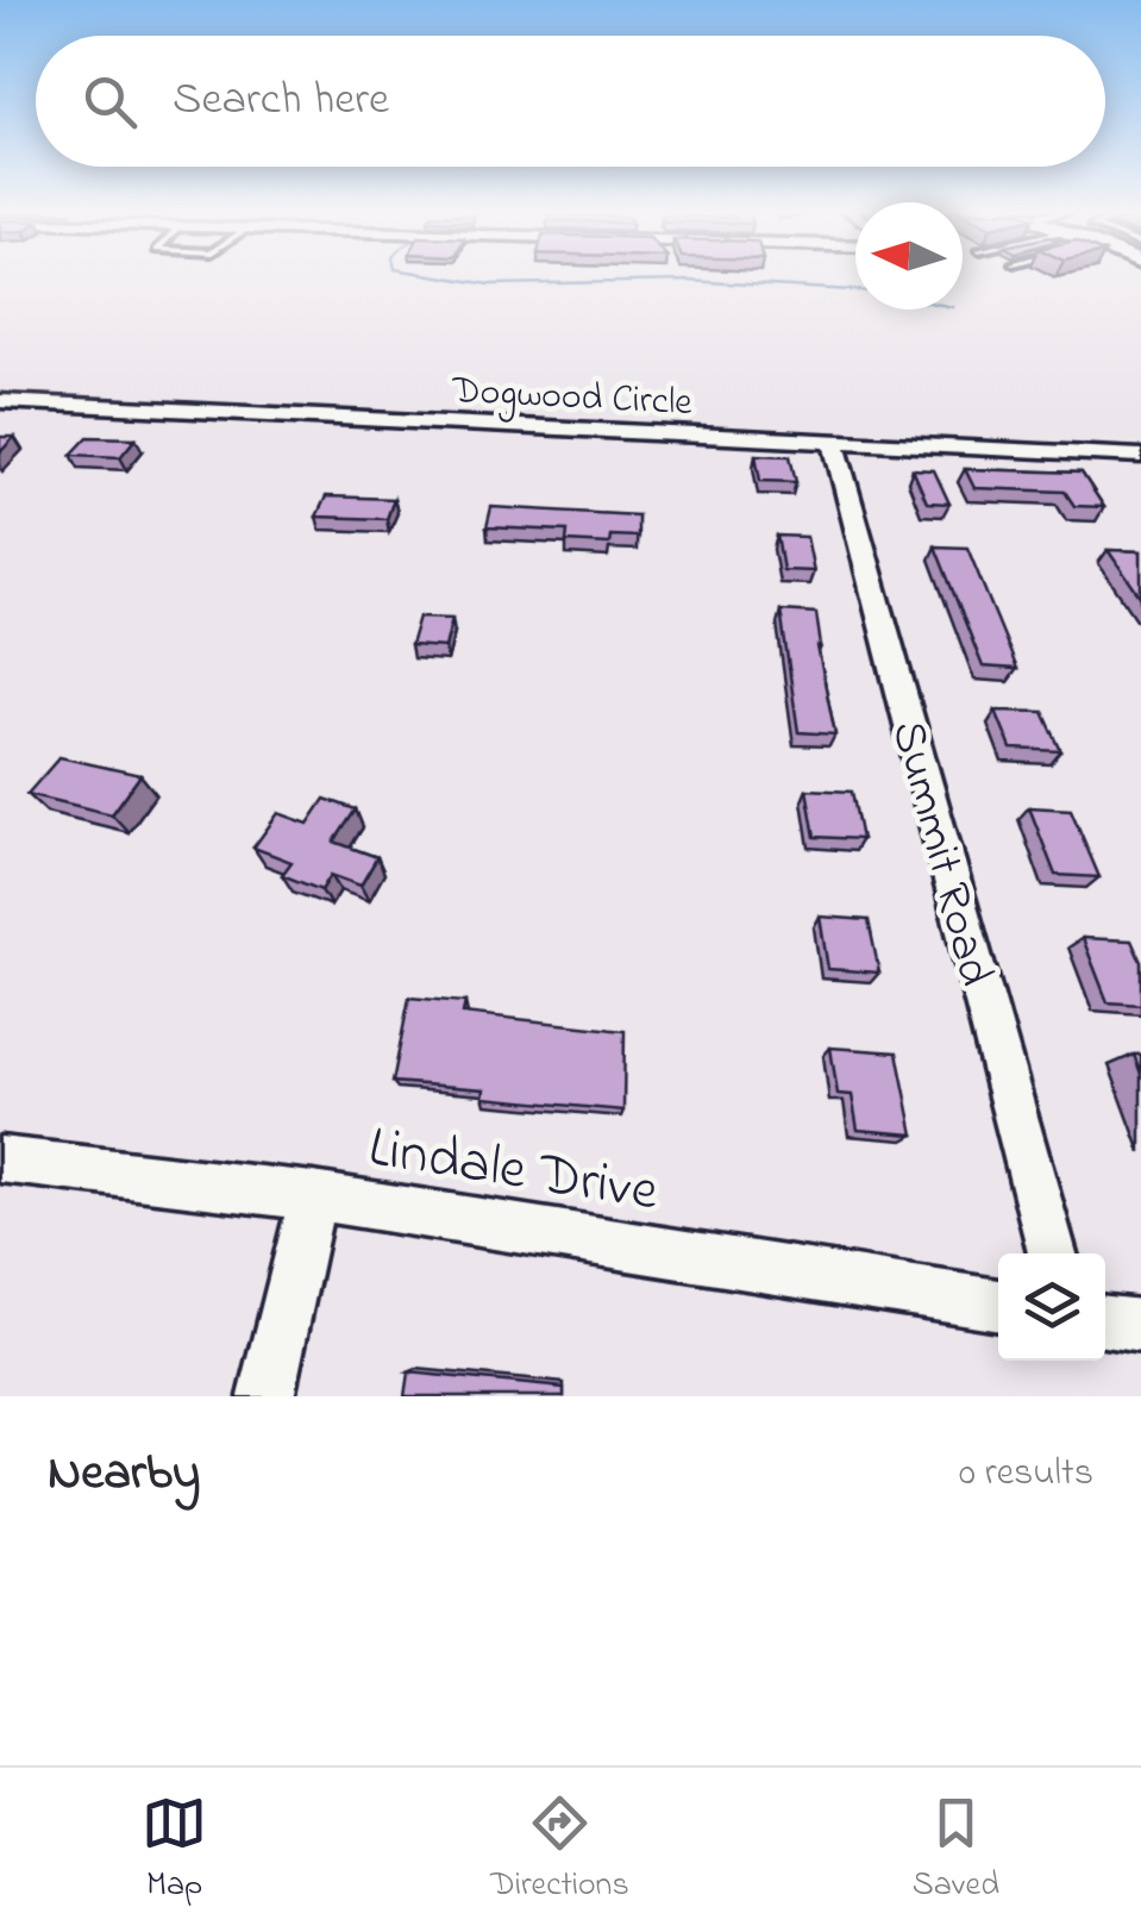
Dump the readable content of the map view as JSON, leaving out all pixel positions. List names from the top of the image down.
{
  "streets": {
    "street": ["Dogwood Circle", "Summit Road", "Lindale Drive"]
  },
  "crossings": [
    ["Dogwood Circle", "Summit Road"]
  ],
  "north": "left",
  "page": {
    "search": "Search here",
    "heading": ["Nearby", "0 results"],
    "nav": ["Map", "Directions", "Saved"]
  }
}
